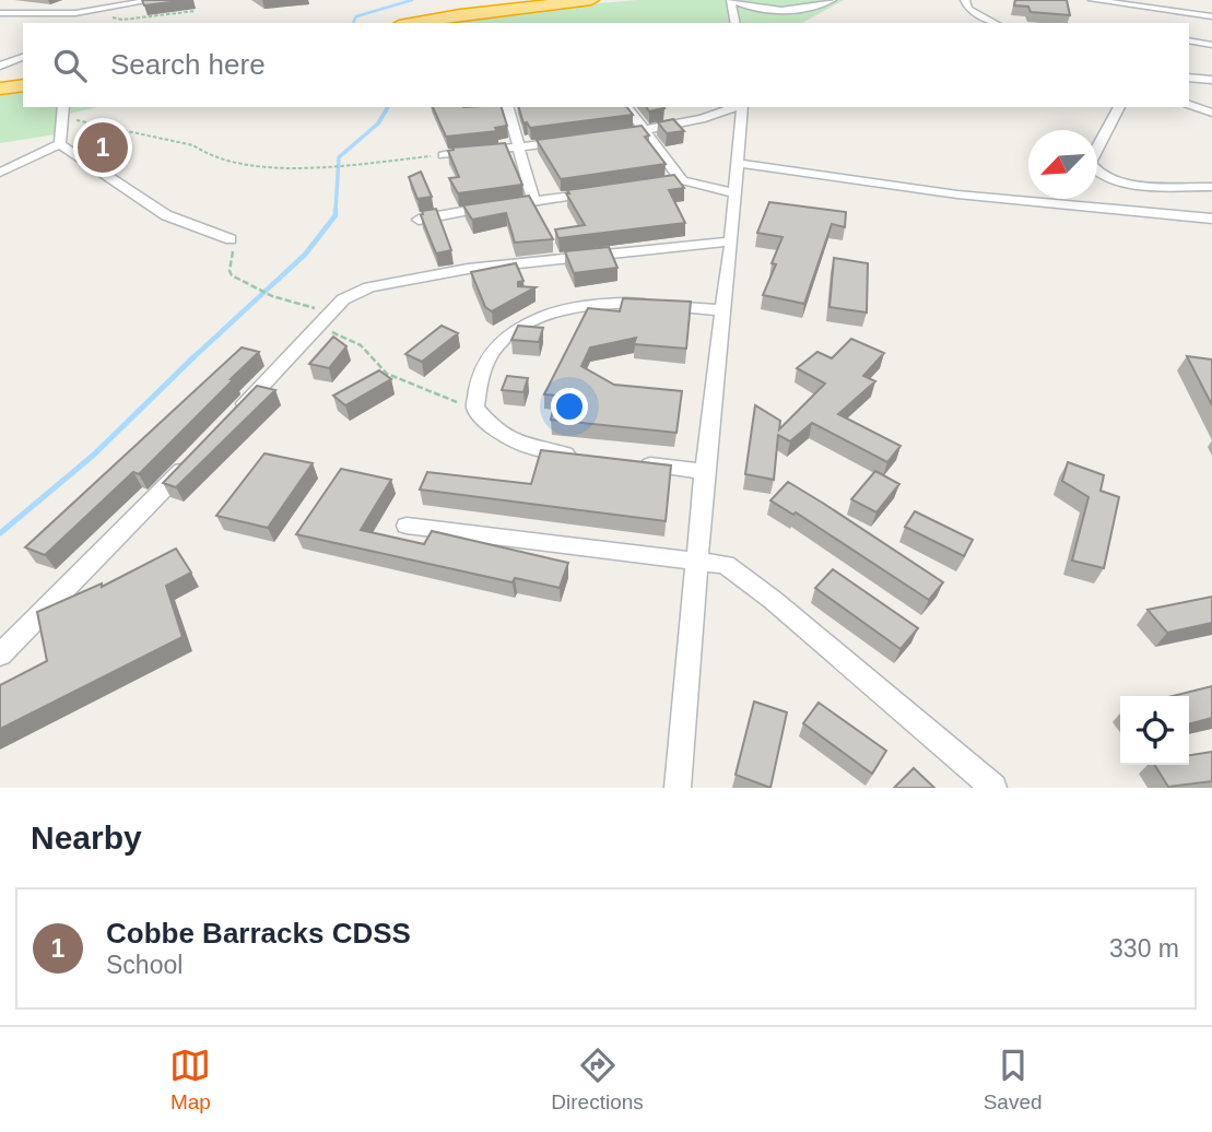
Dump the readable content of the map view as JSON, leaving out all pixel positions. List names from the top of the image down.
{
  "north": "bottom left",
  "page": {
    "search": "Search here",
    "pins": "1",
    "heading": "Nearby",
    "list": [
      {
        "mark": "1",
        "name": "Cobbe Barracks CDSS",
        "note": "School",
        "value": "330 m"
      }
    ],
    "nav": ["Map", "Directions", "Saved"]
  }
}
